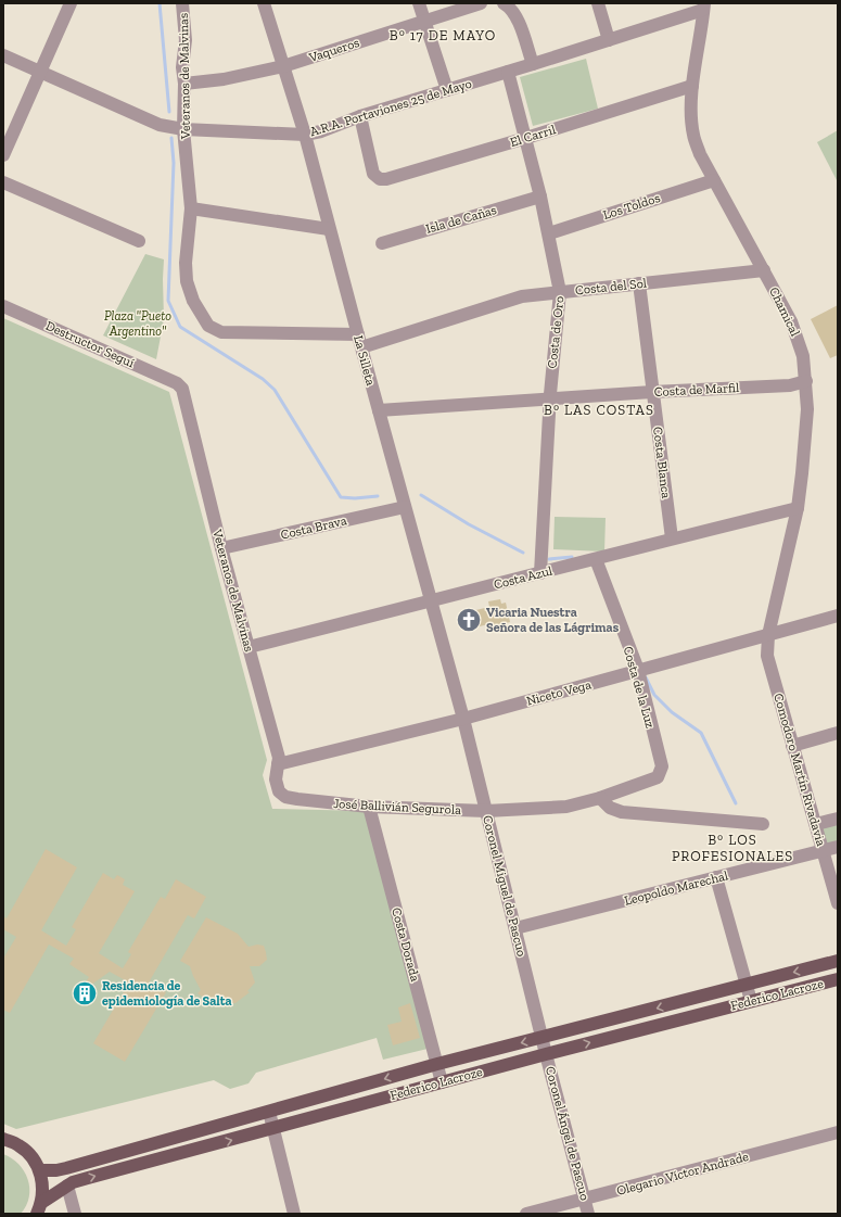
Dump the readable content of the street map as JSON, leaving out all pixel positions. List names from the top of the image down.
{
  "streets": {
    "main road": ["Federico Lacroze"],
    "street": [
      "Vaqueros",
      "Veteranos de Malvinas",
      "A.R.A. Portaviones 25 de Mayo",
      "El Carril",
      "Los Toldos",
      "Isla de Cañas",
      "Costa del Sol",
      "Chamical",
      "Costa de Oro",
      "Destructor Seguí",
      "La Silleta",
      "Costa de Marfil",
      "Costa Blanca",
      "Costa Brava",
      "Costa Azul",
      "Costa de la Luz",
      "Niceto Vega",
      "Comodoro Martín Rivadavia",
      "José Ballivián Segurola",
      "Coronel Miguel de Pascuo",
      "Leopoldo Marechal",
      "Costa Dorada",
      "Coronel Ángel de Pascuo",
      "Olegario Víctor Andrade"
    ]
  },
  "crossings": [
    ["Vaqueros", "Veteranos de Malvinas"],
    ["Vaqueros", "La Silleta"],
    ["Veteranos de Malvinas", "A.R.A. Portaviones 25 de Mayo"],
    ["Veteranos de Malvinas", "Costa del Sol"],
    ["Veteranos de Malvinas", "Destructor Seguí"],
    ["Veteranos de Malvinas", "Costa Brava"],
    ["Veteranos de Malvinas", "Costa Azul"],
    ["Veteranos de Malvinas", "Niceto Vega"],
    ["Veteranos de Malvinas", "José Ballivián Segurola"],
    ["A.R.A. Portaviones 25 de Mayo", "El Carril"],
    ["A.R.A. Portaviones 25 de Mayo", "Chamical"],
    ["A.R.A. Portaviones 25 de Mayo", "Costa de Oro"],
    ["A.R.A. Portaviones 25 de Mayo", "La Silleta"],
    ["El Carril", "Chamical"],
    ["El Carril", "Costa de Oro"],
    ["Los Toldos", "Chamical"],
    ["Los Toldos", "Costa de Oro"],
    ["Isla de Cañas", "Costa de Oro"],
    ["Costa del Sol", "Chamical"],
    ["Costa del Sol", "Costa de Oro"],
    ["Costa del Sol", "La Silleta"],
    ["Costa del Sol", "Costa Blanca"],
    ["Chamical", "Costa de Marfil"],
    ["Chamical", "Costa Azul"],
    ["Chamical", "Niceto Vega"],
    ["Chamical", "Comodoro Martín Rivadavia"],
    ["Costa de Oro", "Costa de Marfil"],
    ["Costa de Oro", "Costa Azul"],
    ["La Silleta", "Costa de Marfil"],
    ["La Silleta", "Costa Brava"],
    ["La Silleta", "Costa Azul"],
    ["La Silleta", "Niceto Vega"],
    ["La Silleta", "Coronel Miguel de Pascuo"],
    ["Costa de Marfil", "Costa Blanca"],
    ["Costa Blanca", "Costa Azul"],
    ["Costa Azul", "Costa de la Luz"],
    ["Costa de la Luz", "Niceto Vega"],
    ["Costa de la Luz", "José Ballivián Segurola"],
    ["Niceto Vega", "Comodoro Martín Rivadavia"],
    ["Niceto Vega", "Coronel Miguel de Pascuo"],
    ["Comodoro Martín Rivadavia", "Leopoldo Marechal"],
    ["José Ballivián Segurola", "Coronel Miguel de Pascuo"],
    ["José Ballivián Segurola", "Costa Dorada"],
    ["Coronel Miguel de Pascuo", "Leopoldo Marechal"],
    ["Coronel Miguel de Pascuo", "Federico Lacroze"],
    ["Coronel Miguel de Pascuo", "Coronel Ángel de Pascuo"],
    ["Costa Dorada", "Federico Lacroze"],
    ["Federico Lacroze", "Coronel Ángel de Pascuo"],
    ["Coronel Ángel de Pascuo", "Olegario Víctor Andrade"]
  ],
  "districts": ["B° 17 DE MAYO", "B° LAS COSTAS", "B° LOS PROFESIONALES"],
  "parks": ["Plaza \"Pueto Argentino\""],
  "places": {
    "church": ["Vicaria Nuestra Señora de las Lágrimas"],
    "building": ["Residencia de epidemiología de Salta"]
  }
}
